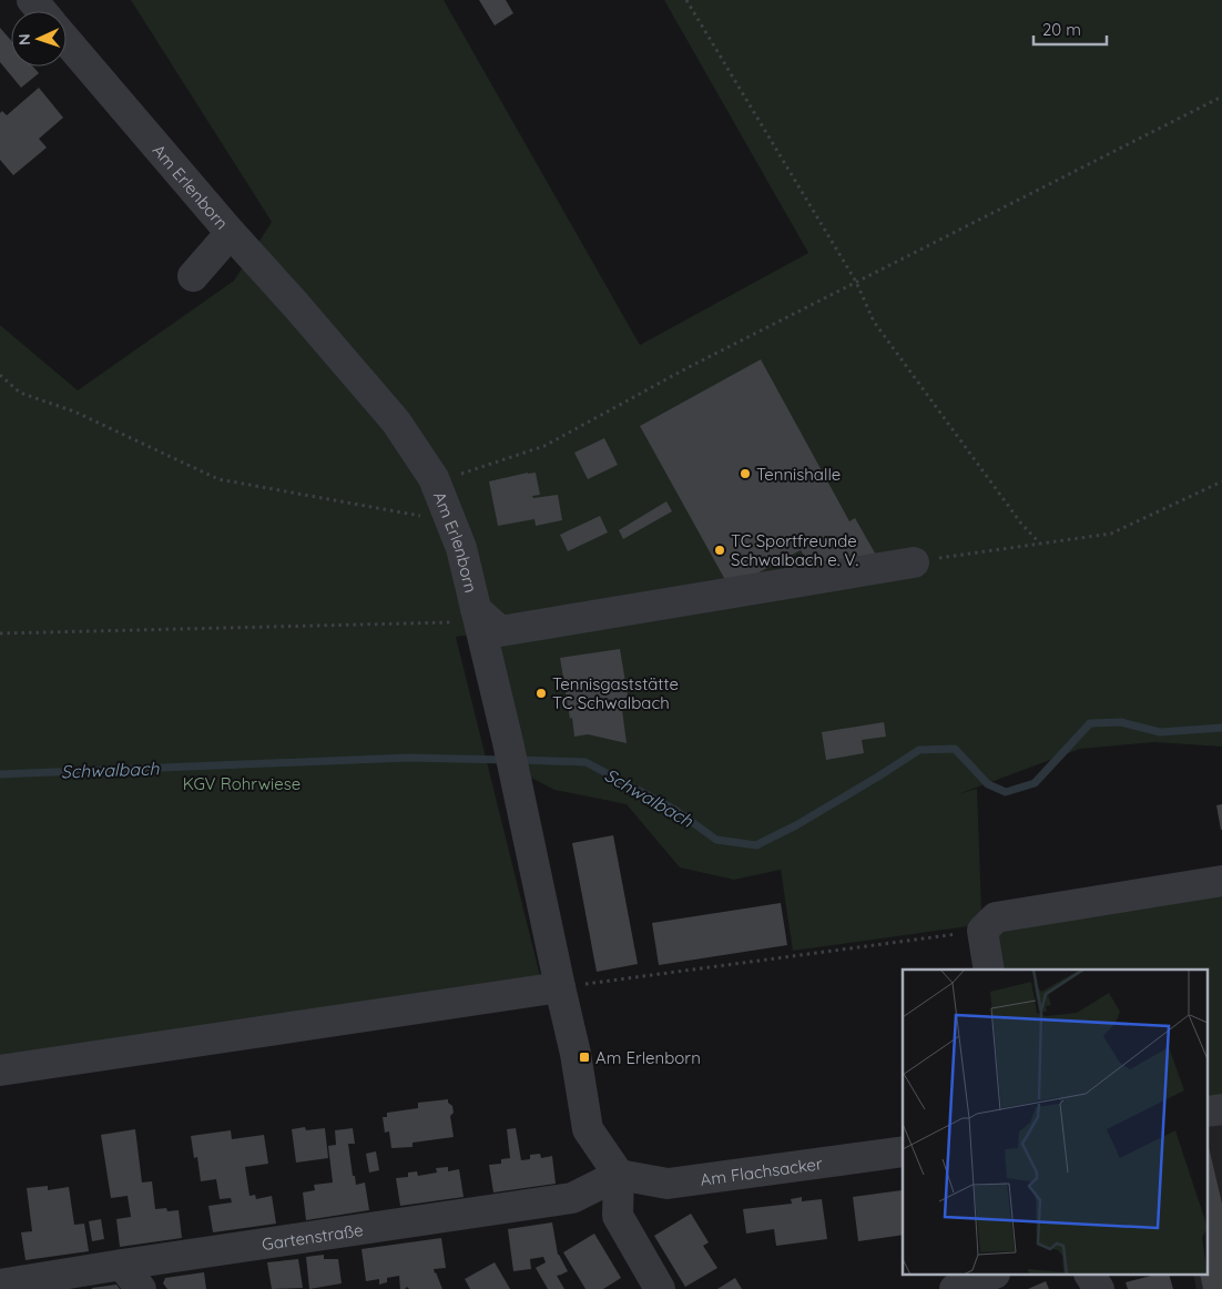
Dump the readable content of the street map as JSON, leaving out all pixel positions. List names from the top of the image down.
{
  "streets": {
    "street": ["Am Erlenborn", "Am Flachsacker", "Gartenstraße"]
  },
  "crossings": [
    ["Am Erlenborn", "Am Flachsacker"],
    ["Am Erlenborn", "Gartenstraße"],
    ["Am Flachsacker", "Gartenstraße"]
  ],
  "water": ["Schwalbach"],
  "parks": ["KGV Rohrwiese"],
  "places": {
    "other": ["Tennishalle", "TC Sportfreunde Schwalbach e. V.", "Tennisgaststätte TC Schwalbach"],
    "transit": ["Am Erlenborn"]
  },
  "scale_bar": "20 m",
  "north": "left"
}
